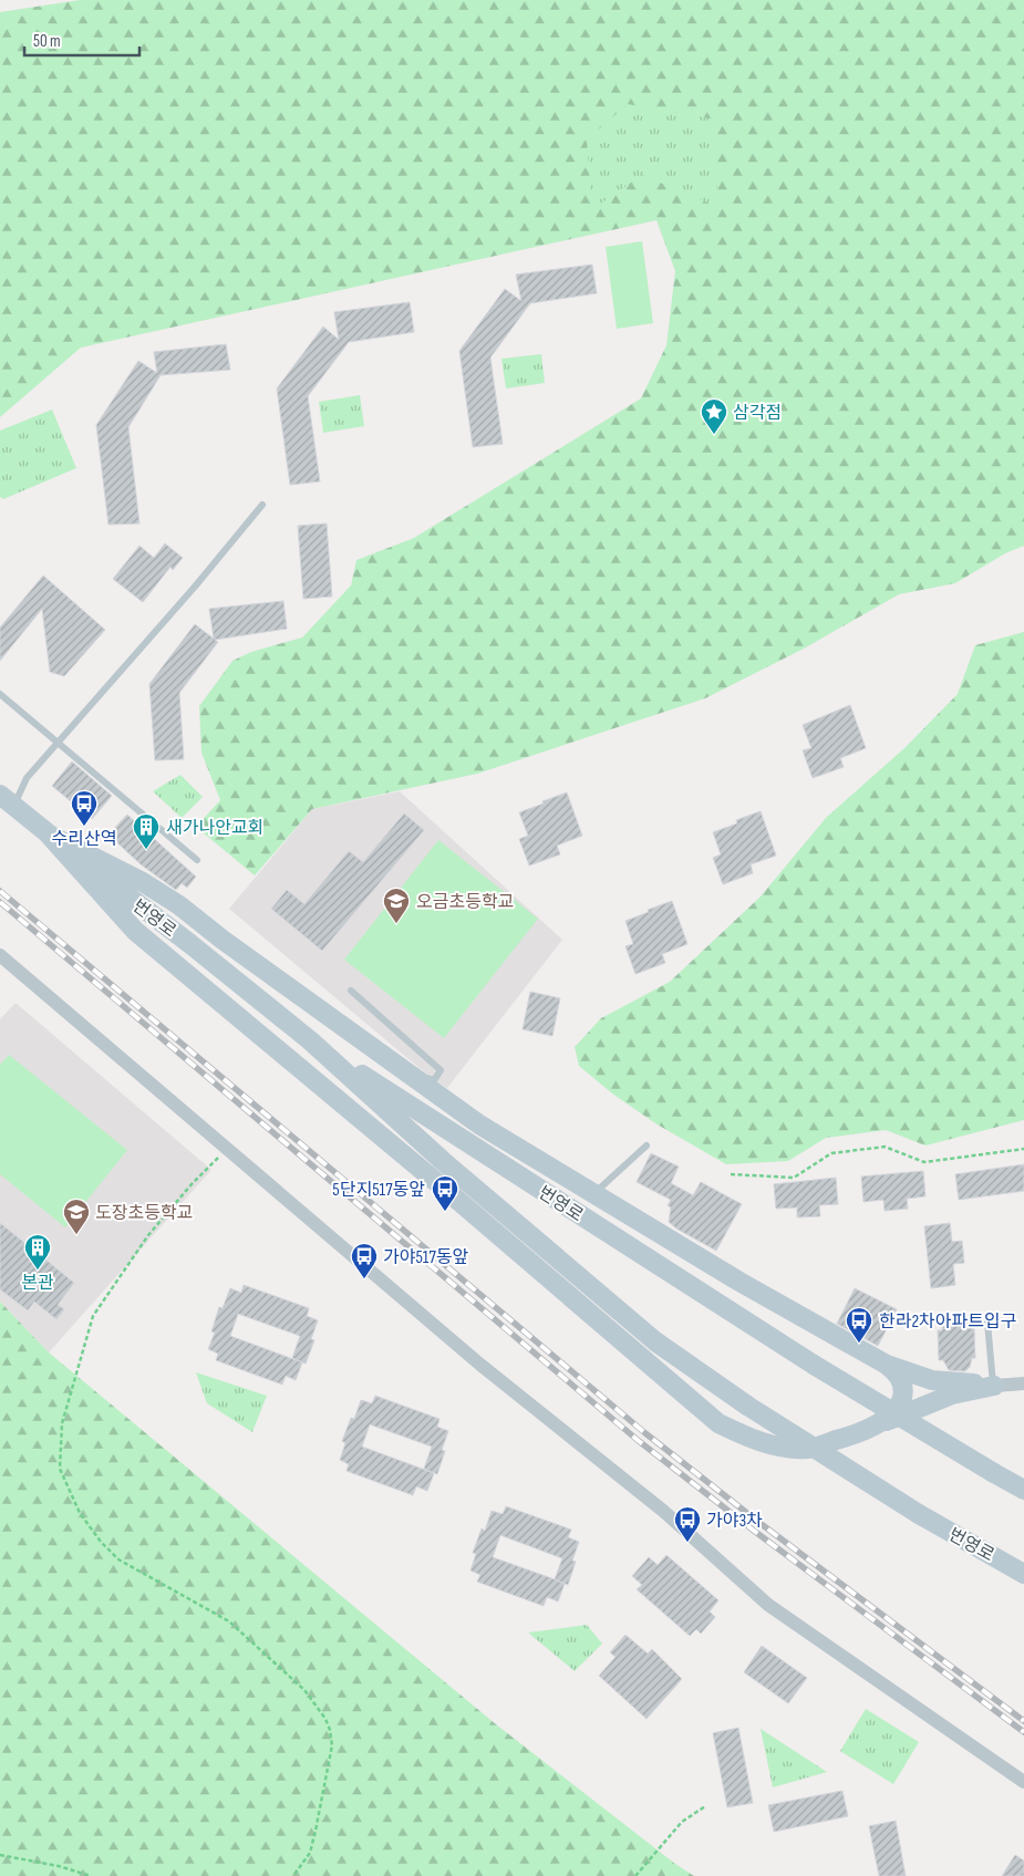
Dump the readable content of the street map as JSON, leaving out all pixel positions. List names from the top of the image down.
{
  "streets": {
    "street": ["번영로"]
  },
  "places": {
    "place": ["삼각점"],
    "bus stop": [
      "수리산역",
      "5단지517동앞",
      "가야517동앞",
      "한라2차아파트입구",
      "가야3차"
    ],
    "building": ["새가나안교회", "본관"],
    "school or university": ["오금초등학교", "도장초등학교"]
  },
  "scale_bar": "50 m"
}
